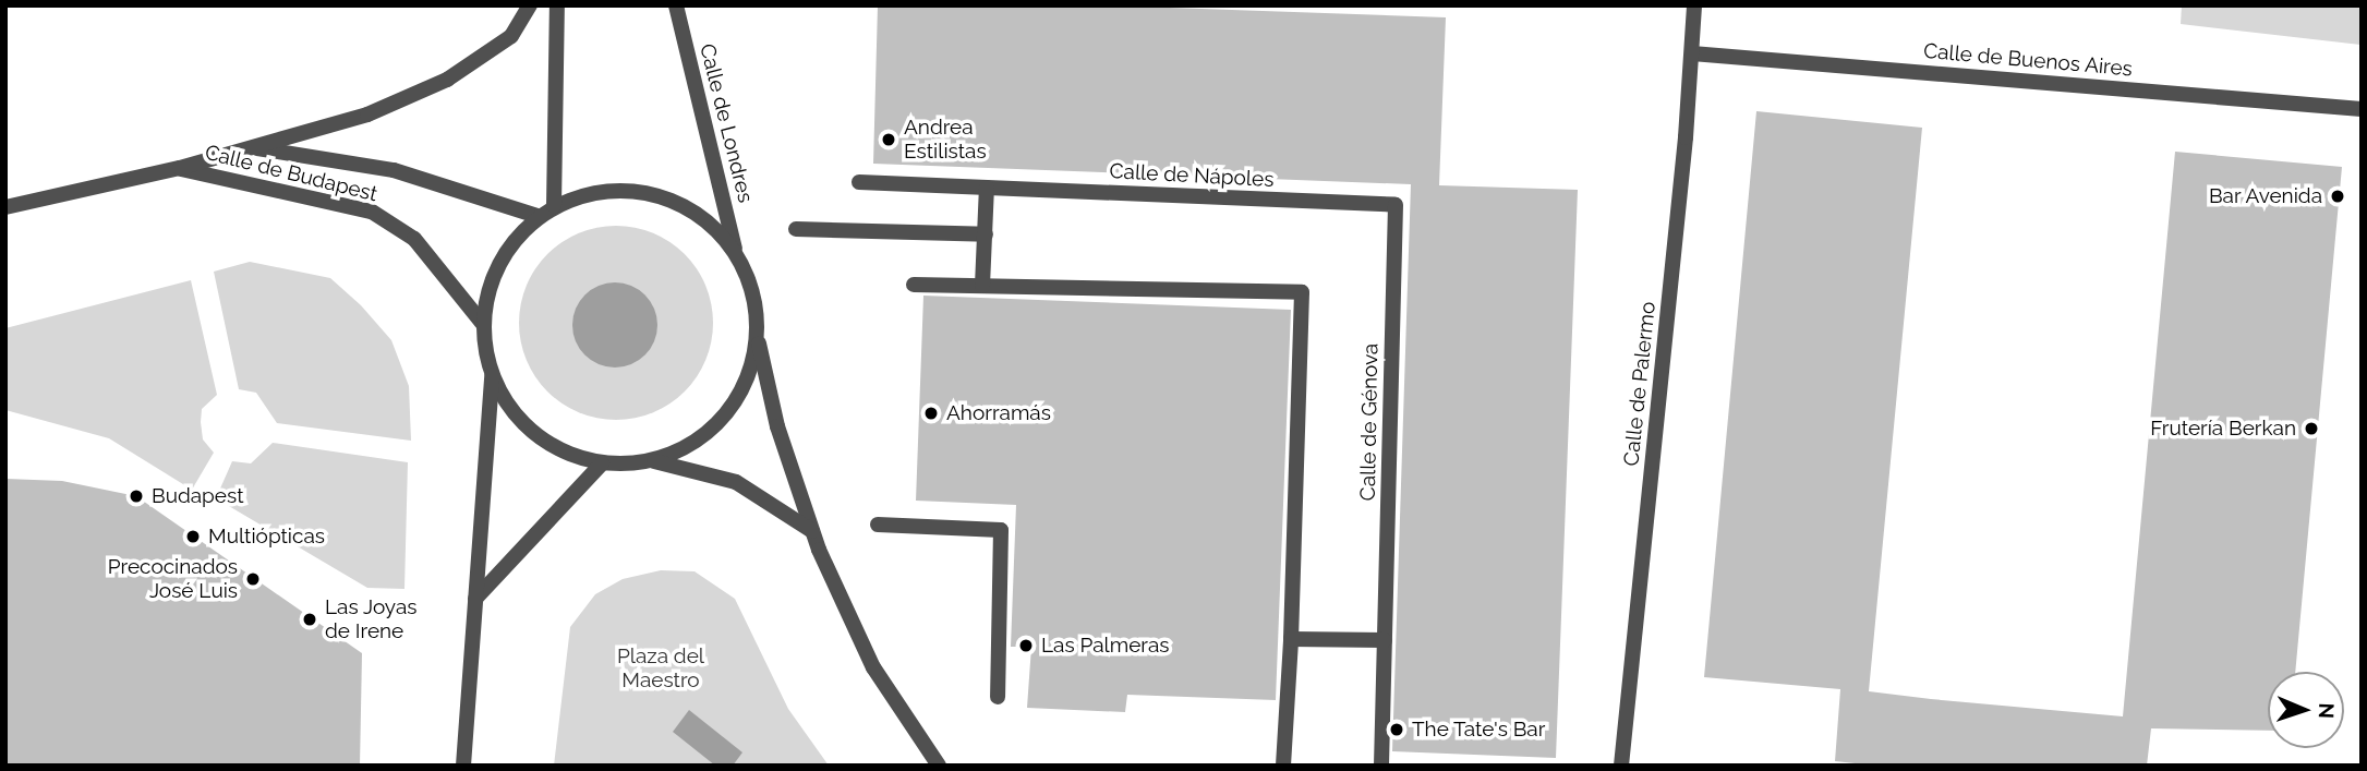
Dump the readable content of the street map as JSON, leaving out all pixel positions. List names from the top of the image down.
{
  "streets": {
    "street": [
      "Calle de Buenos Aires",
      "Calle de Londres",
      "Calle de Budapest",
      "Calle de Nápoles",
      "Calle de Palermo",
      "Calle de Génova"
    ]
  },
  "crossings": [
    ["Calle de Buenos Aires", "Calle de Palermo"],
    ["Calle de Nápoles", "Calle de Génova"]
  ],
  "parks": ["Plaza del Maestro"],
  "places": [
    "Andrea Estilistas",
    "Bar Avenida",
    "Ahorramás",
    "Frutería Berkan",
    "Budapest",
    "Multiópticas",
    "Precocinados José Luis",
    "Las Joyas de Irene",
    "Las Palmeras",
    "The Tate's Bar"
  ],
  "north": "right"
}
